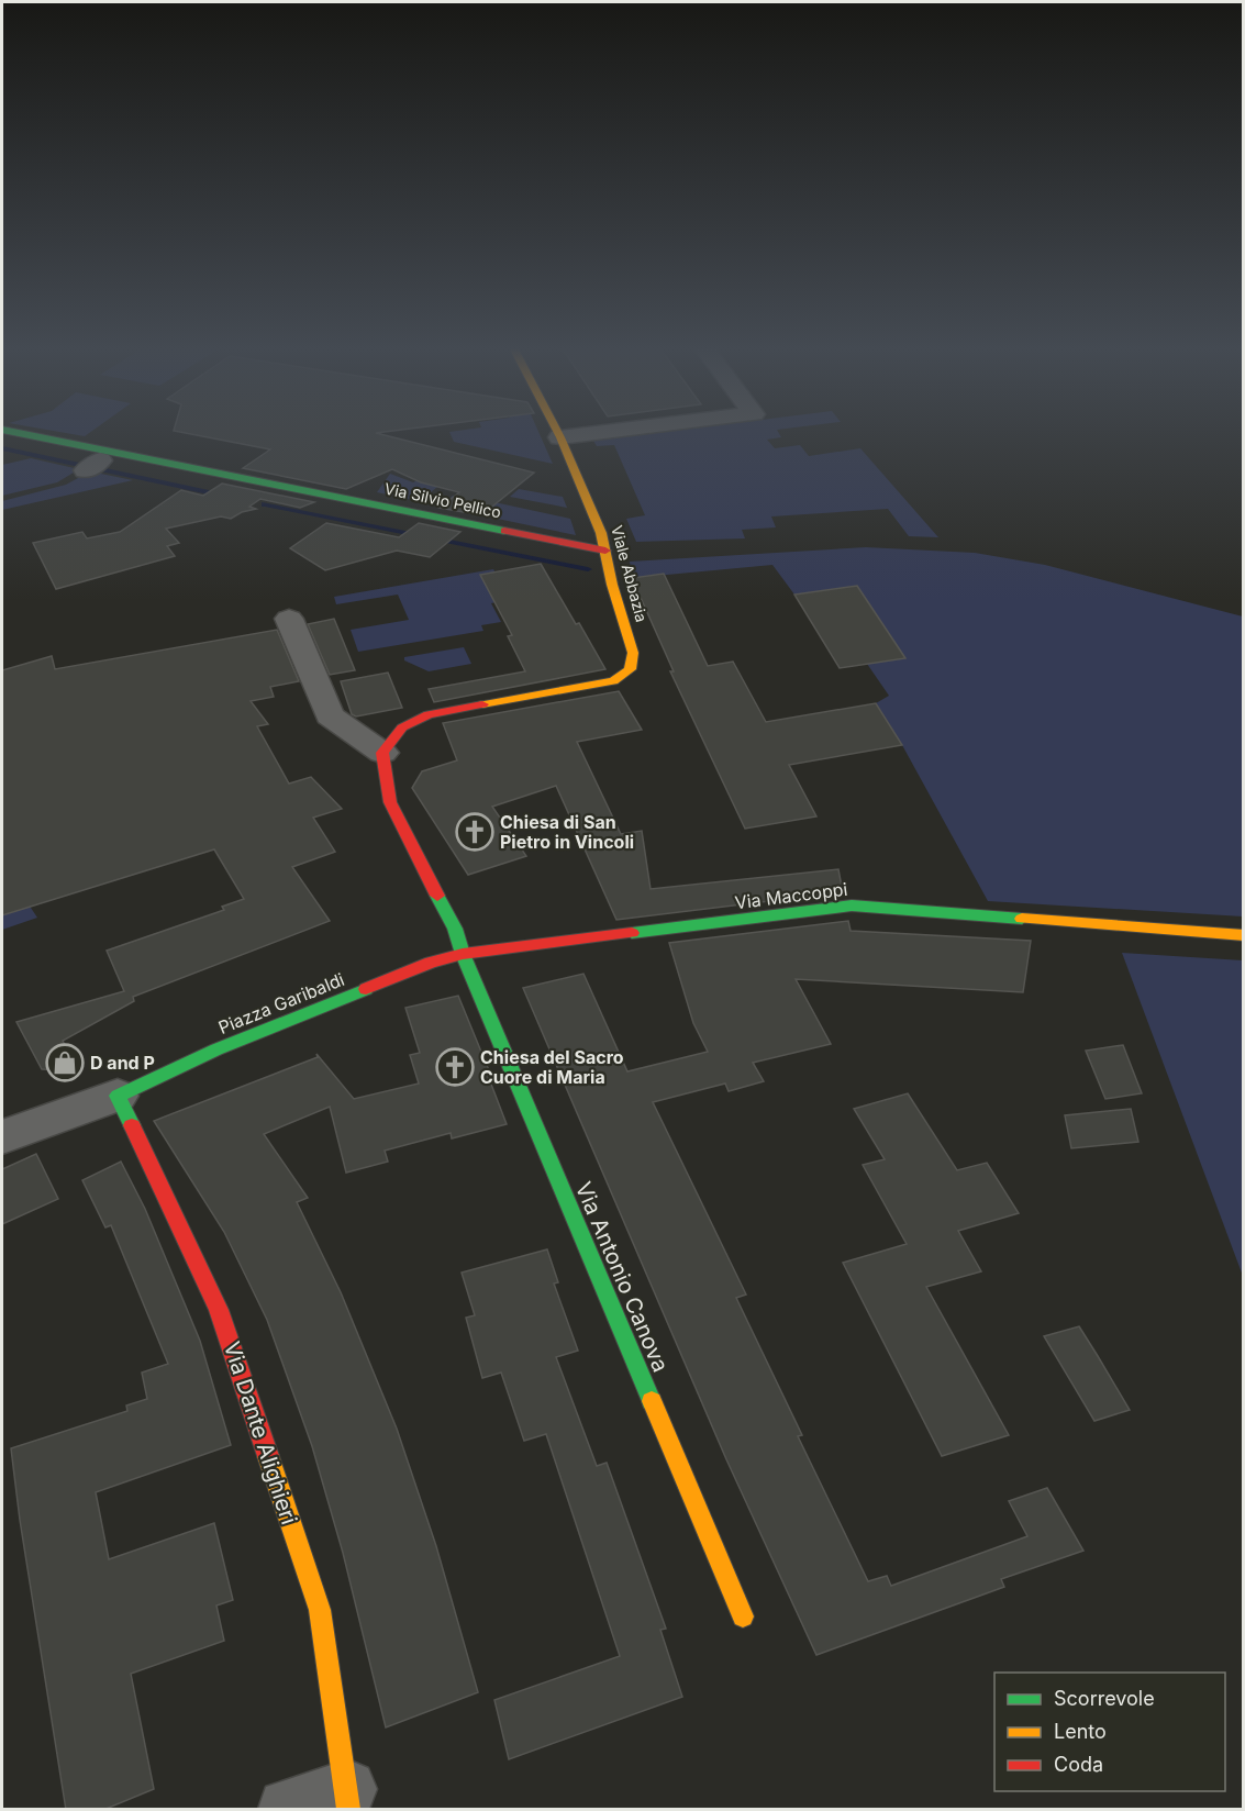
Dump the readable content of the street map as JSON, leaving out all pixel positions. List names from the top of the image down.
{
  "streets": {
    "street": [
      "Via Silvio Pellico",
      "Viale Abbazia",
      "Via Maccoppi",
      "Piazza Garibaldi",
      "Via Antonio Canova",
      "Via Dante Alighieri"
    ]
  },
  "crossings": [
    ["Via Silvio Pellico", "Viale Abbazia"],
    ["Viale Abbazia", "Via Antonio Canova"],
    ["Via Maccoppi", "Piazza Garibaldi"],
    ["Via Maccoppi", "Via Antonio Canova"],
    ["Piazza Garibaldi", "Via Antonio Canova"],
    ["Piazza Garibaldi", "Via Dante Alighieri"]
  ],
  "places": {
    "church": ["Chiesa di San Pietro in Vincoli", "Chiesa del Sacro Cuore di Maria"],
    "shop": ["D and P"]
  },
  "legend": ["Scorrevole", "Lento", "Coda"]
}
